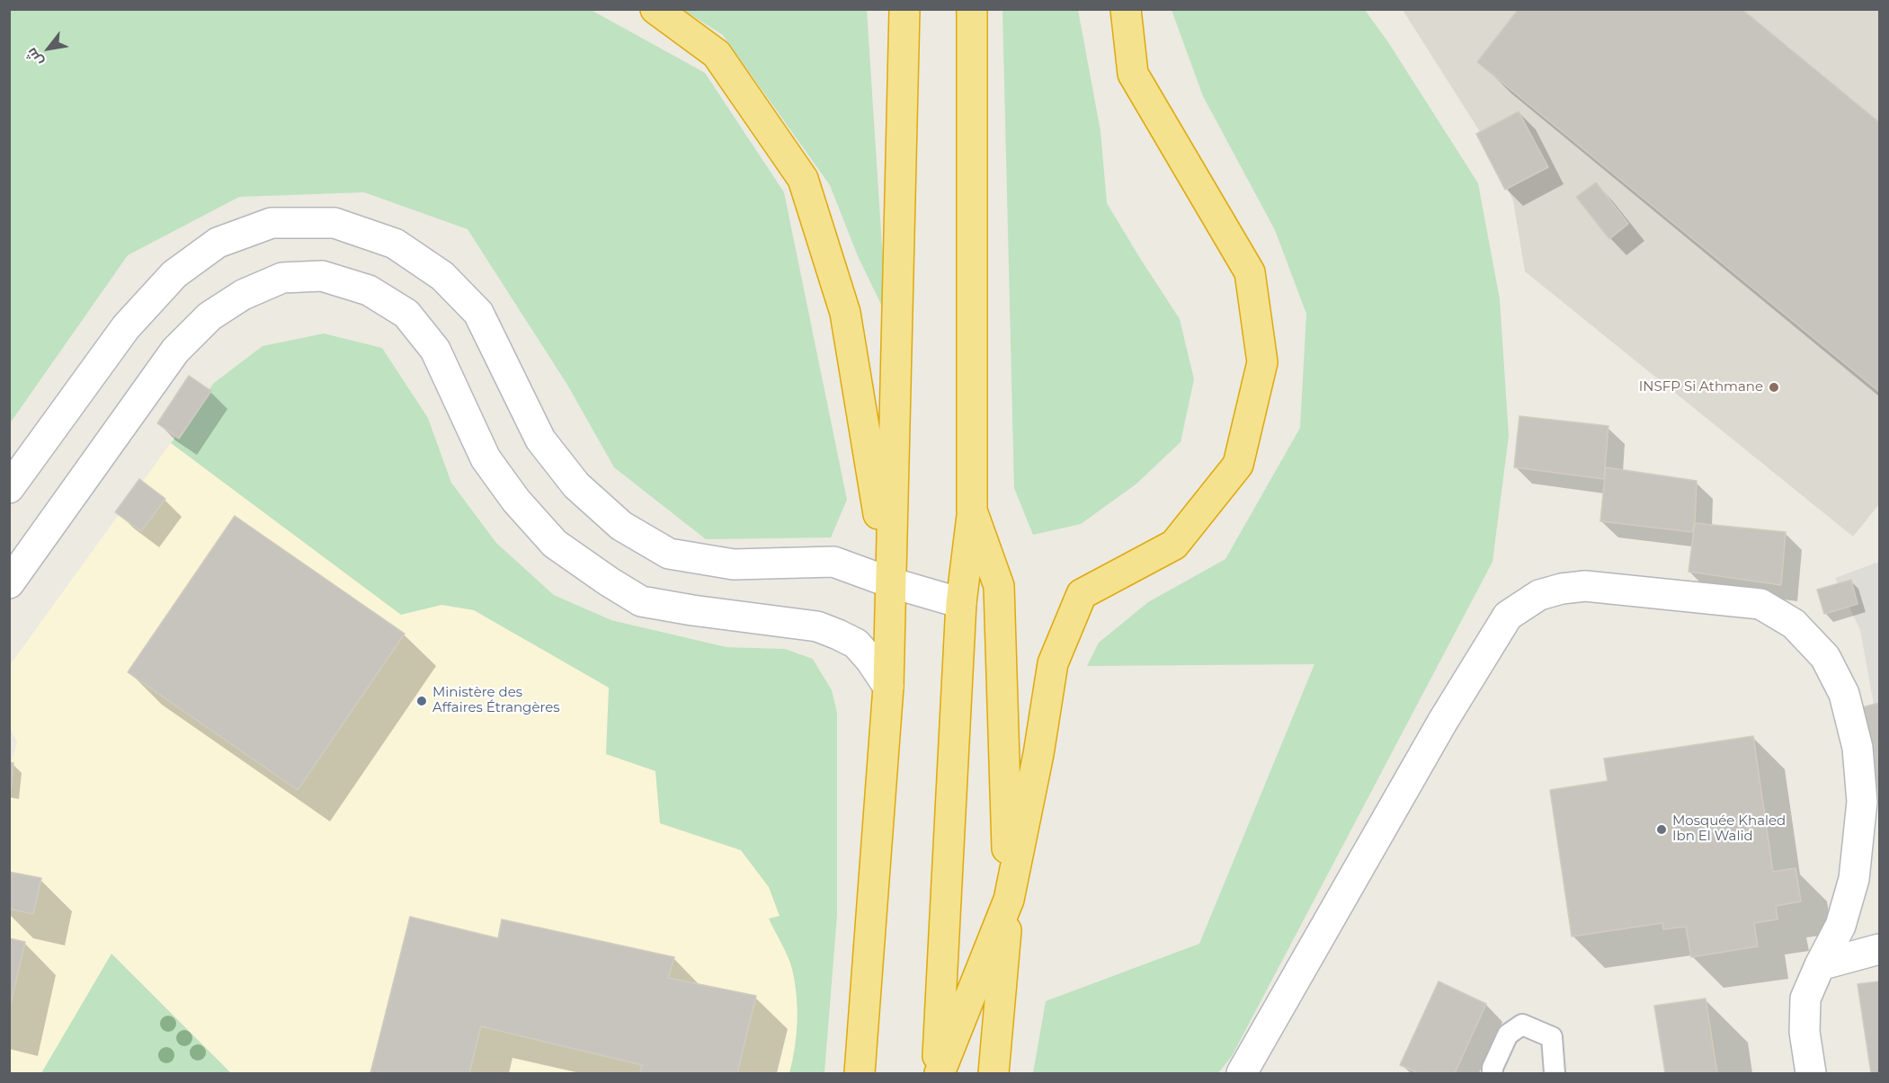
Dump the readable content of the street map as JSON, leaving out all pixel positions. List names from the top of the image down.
{
  "places": ["INSFP Si Athmane", "Ministère des Affaires Étrangères", "Mosquée Khaled Ibn El Walid"],
  "north": "bottom left"
}
